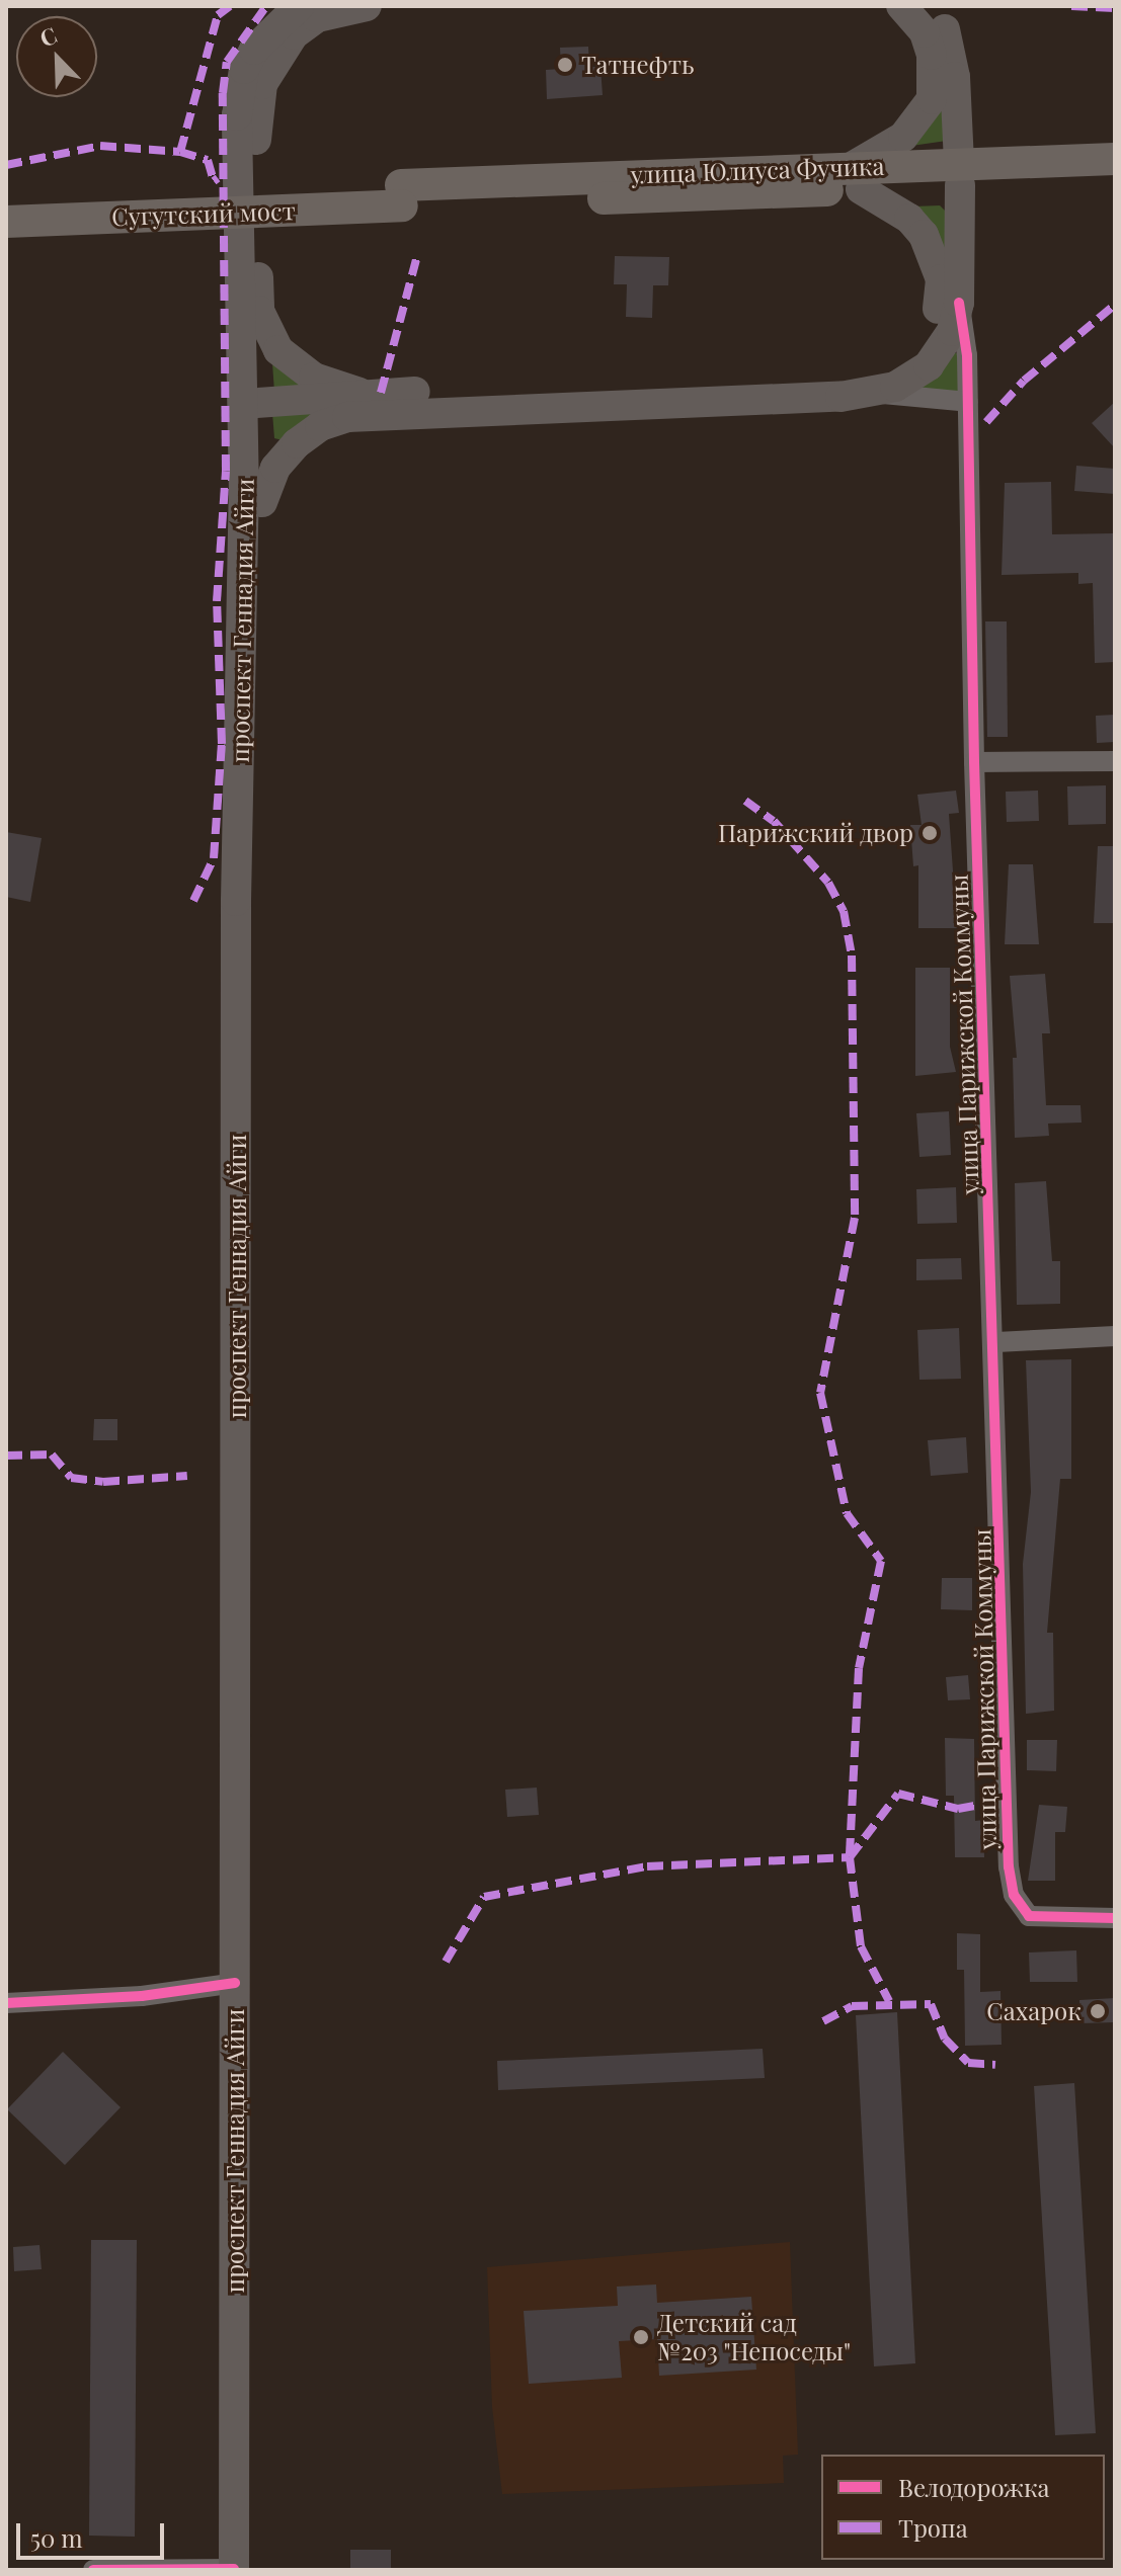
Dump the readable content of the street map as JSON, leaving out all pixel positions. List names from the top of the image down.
{
  "streets": {
    "main road": [
      "улица Юлиуса Фучика",
      "Сугутский мост",
      "проспект Геннадия Айги",
      "улица Парижской Коммуны"
    ]
  },
  "crossings": [
    ["улица Юлиуса Фучика", "Сугутский мост"],
    ["улица Юлиуса Фучика", "улица Парижской Коммуны"]
  ],
  "places": [
    "Татнефть",
    "Парижский двор",
    "Сахарок",
    "Детский сад №203 \"Непоседы\""
  ],
  "legend": ["Велодорожка", "Тропа"],
  "scale_bar": "50 m",
  "north": "top left"
}
